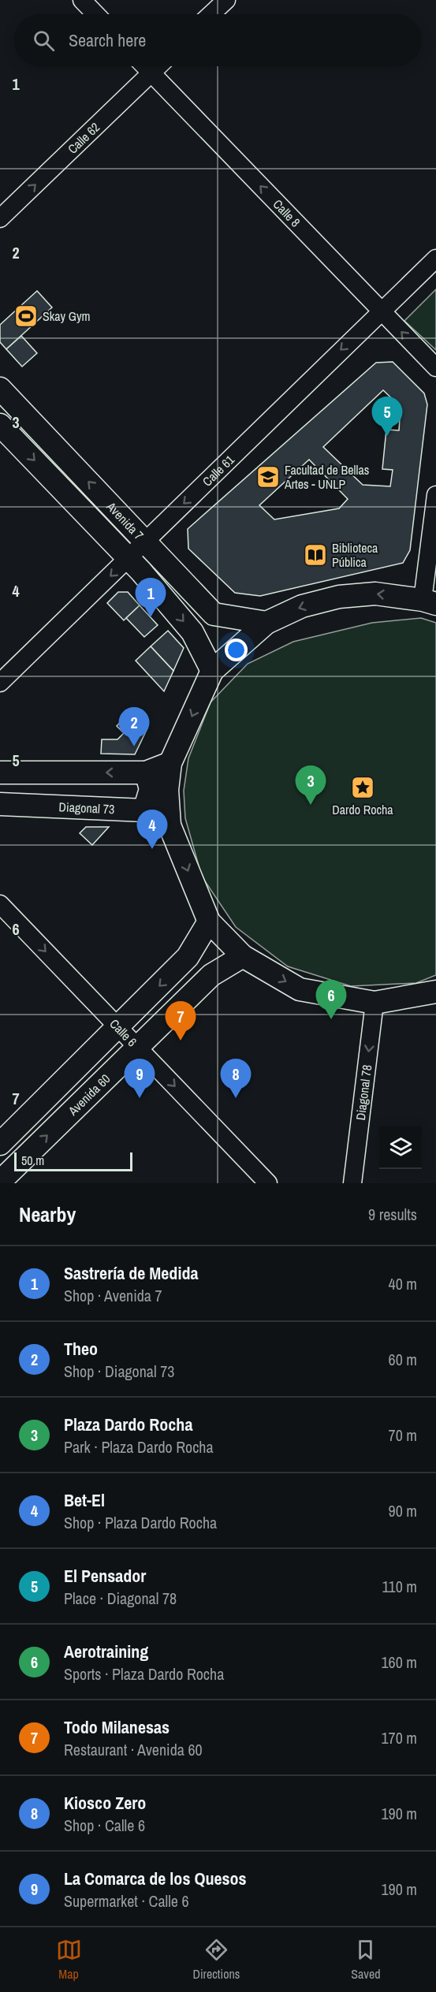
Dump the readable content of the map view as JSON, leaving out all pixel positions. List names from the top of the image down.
{
  "streets": {
    "main road": ["Avenida 7", "Diagonal 73", "Avenida 60"],
    "street": [
      "Calle 62",
      "Calle 8",
      "Calle 61",
      "Calle 6",
      "Diagonal 78"
    ]
  },
  "crossings": [
    ["Calle 62", "Calle 8"],
    ["Calle 8", "Calle 61"],
    ["Calle 61", "Avenida 7"],
    ["Calle 6", "Avenida 60"]
  ],
  "one_way": [
    "Calle 62",
    "Calle 8",
    "Calle 61",
    "Calle 6",
    "Diagonal 78"
  ],
  "places": {
    "sports": ["Skay Gym"],
    "school or university": ["Facultad de Bellas Artes - UNLP"],
    "library": ["Biblioteca Pública"],
    "place": ["Dardo Rocha"]
  },
  "scale_bar": "50 m",
  "page": {
    "search": "Search here",
    "pins": [
      "5",
      "1",
      "2",
      "3",
      "4",
      "6",
      "7",
      "8",
      "9"
    ],
    "scale": "50 m",
    "heading": ["Nearby", "9 results"],
    "list": [
      {
        "mark": "1",
        "name": "Sastrería de Medida",
        "note": "Shop · Avenida 7",
        "value": "40 m"
      },
      {
        "mark": "2",
        "name": "Theo",
        "note": "Shop · Diagonal 73",
        "value": "60 m"
      },
      {
        "mark": "3",
        "name": "Plaza Dardo Rocha",
        "note": "Park · Plaza Dardo Rocha",
        "value": "70 m"
      },
      {
        "mark": "4",
        "name": "Bet-El",
        "note": "Shop · Plaza Dardo Rocha",
        "value": "90 m"
      },
      {
        "mark": "5",
        "name": "El Pensador",
        "note": "Place · Diagonal 78",
        "value": "110 m"
      },
      {
        "mark": "6",
        "name": "Aerotraining",
        "note": "Sports · Plaza Dardo Rocha",
        "value": "160 m"
      },
      {
        "mark": "7",
        "name": "Todo Milanesas",
        "note": "Restaurant · Avenida 60",
        "value": "170 m"
      },
      {
        "mark": "8",
        "name": "Kiosco Zero",
        "note": "Shop · Calle 6",
        "value": "190 m"
      },
      {
        "mark": "9",
        "name": "La Comarca de los Quesos",
        "note": "Supermarket · Calle 6",
        "value": "190 m"
      }
    ],
    "nav": ["Map", "Directions", "Saved"]
  },
  "grid": {
    "rows": [
      "1",
      "2",
      "3",
      "4",
      "5",
      "6",
      "7"
    ]
  }
}
